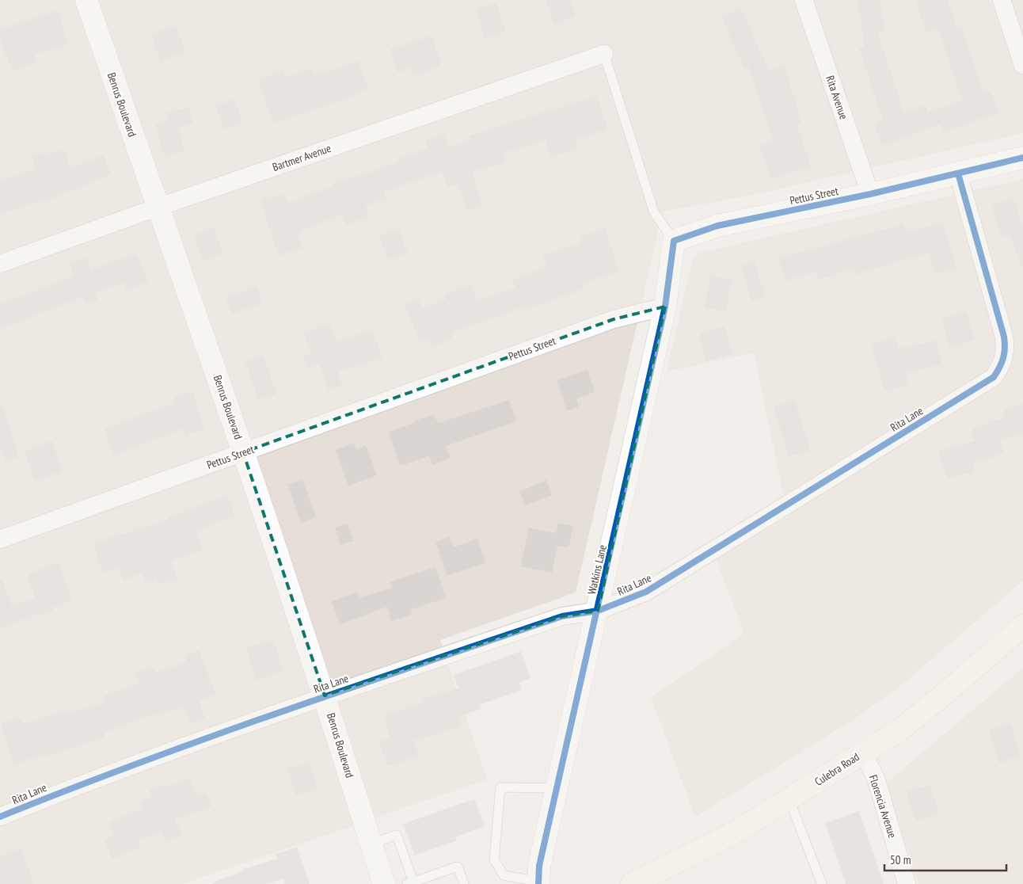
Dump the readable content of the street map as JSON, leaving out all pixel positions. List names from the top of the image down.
{
  "streets": {
    "main road": ["Culebra Road"],
    "street": [
      "Rita Avenue",
      "Benrus Boulevard",
      "Bartmer Avenue",
      "Pettus Street",
      "Rita Lane",
      "Watkins Lane",
      "Florencia Avenue"
    ]
  },
  "crossings": [
    ["Rita Avenue", "Pettus Street"],
    ["Benrus Boulevard", "Bartmer Avenue"],
    ["Benrus Boulevard", "Pettus Street"],
    ["Benrus Boulevard", "Rita Lane"],
    ["Pettus Street", "Rita Lane"],
    ["Pettus Street", "Watkins Lane"],
    ["Rita Lane", "Watkins Lane"],
    ["Culebra Road", "Florencia Avenue"]
  ],
  "scale_bar": "50 m"
}
